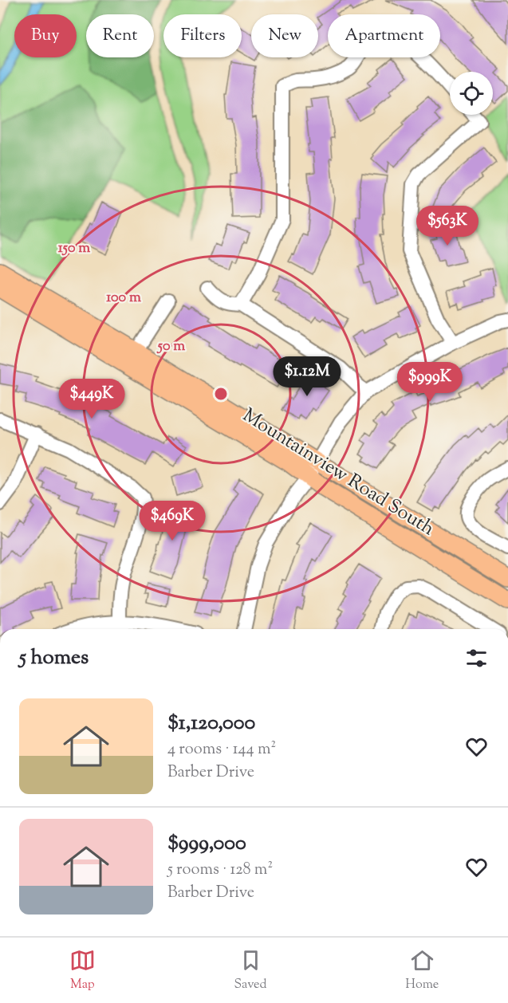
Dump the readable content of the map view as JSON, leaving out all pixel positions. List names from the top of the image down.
{
  "streets": {
    "main road": ["Mountainview Road South"]
  },
  "page": {
    "chip": [
      "Buy",
      "Rent",
      "Filters",
      "New",
      "Apartment"
    ],
    "price": [
      "$563K",
      "$1.12M",
      "$999K",
      "$449K",
      "$469K"
    ],
    "heading": "5 homes",
    "list": [
      {
        "name": "$1,120,000",
        "note": "4 rooms · 144 m² · Barber Drive"
      },
      {
        "name": "$999,000",
        "note": "5 rooms · 128 m² · Barber Drive"
      }
    ],
    "tabs": ["Map", "Saved", "Home"]
  },
  "rings": ["150 m", "100 m", "50 m"]
}
